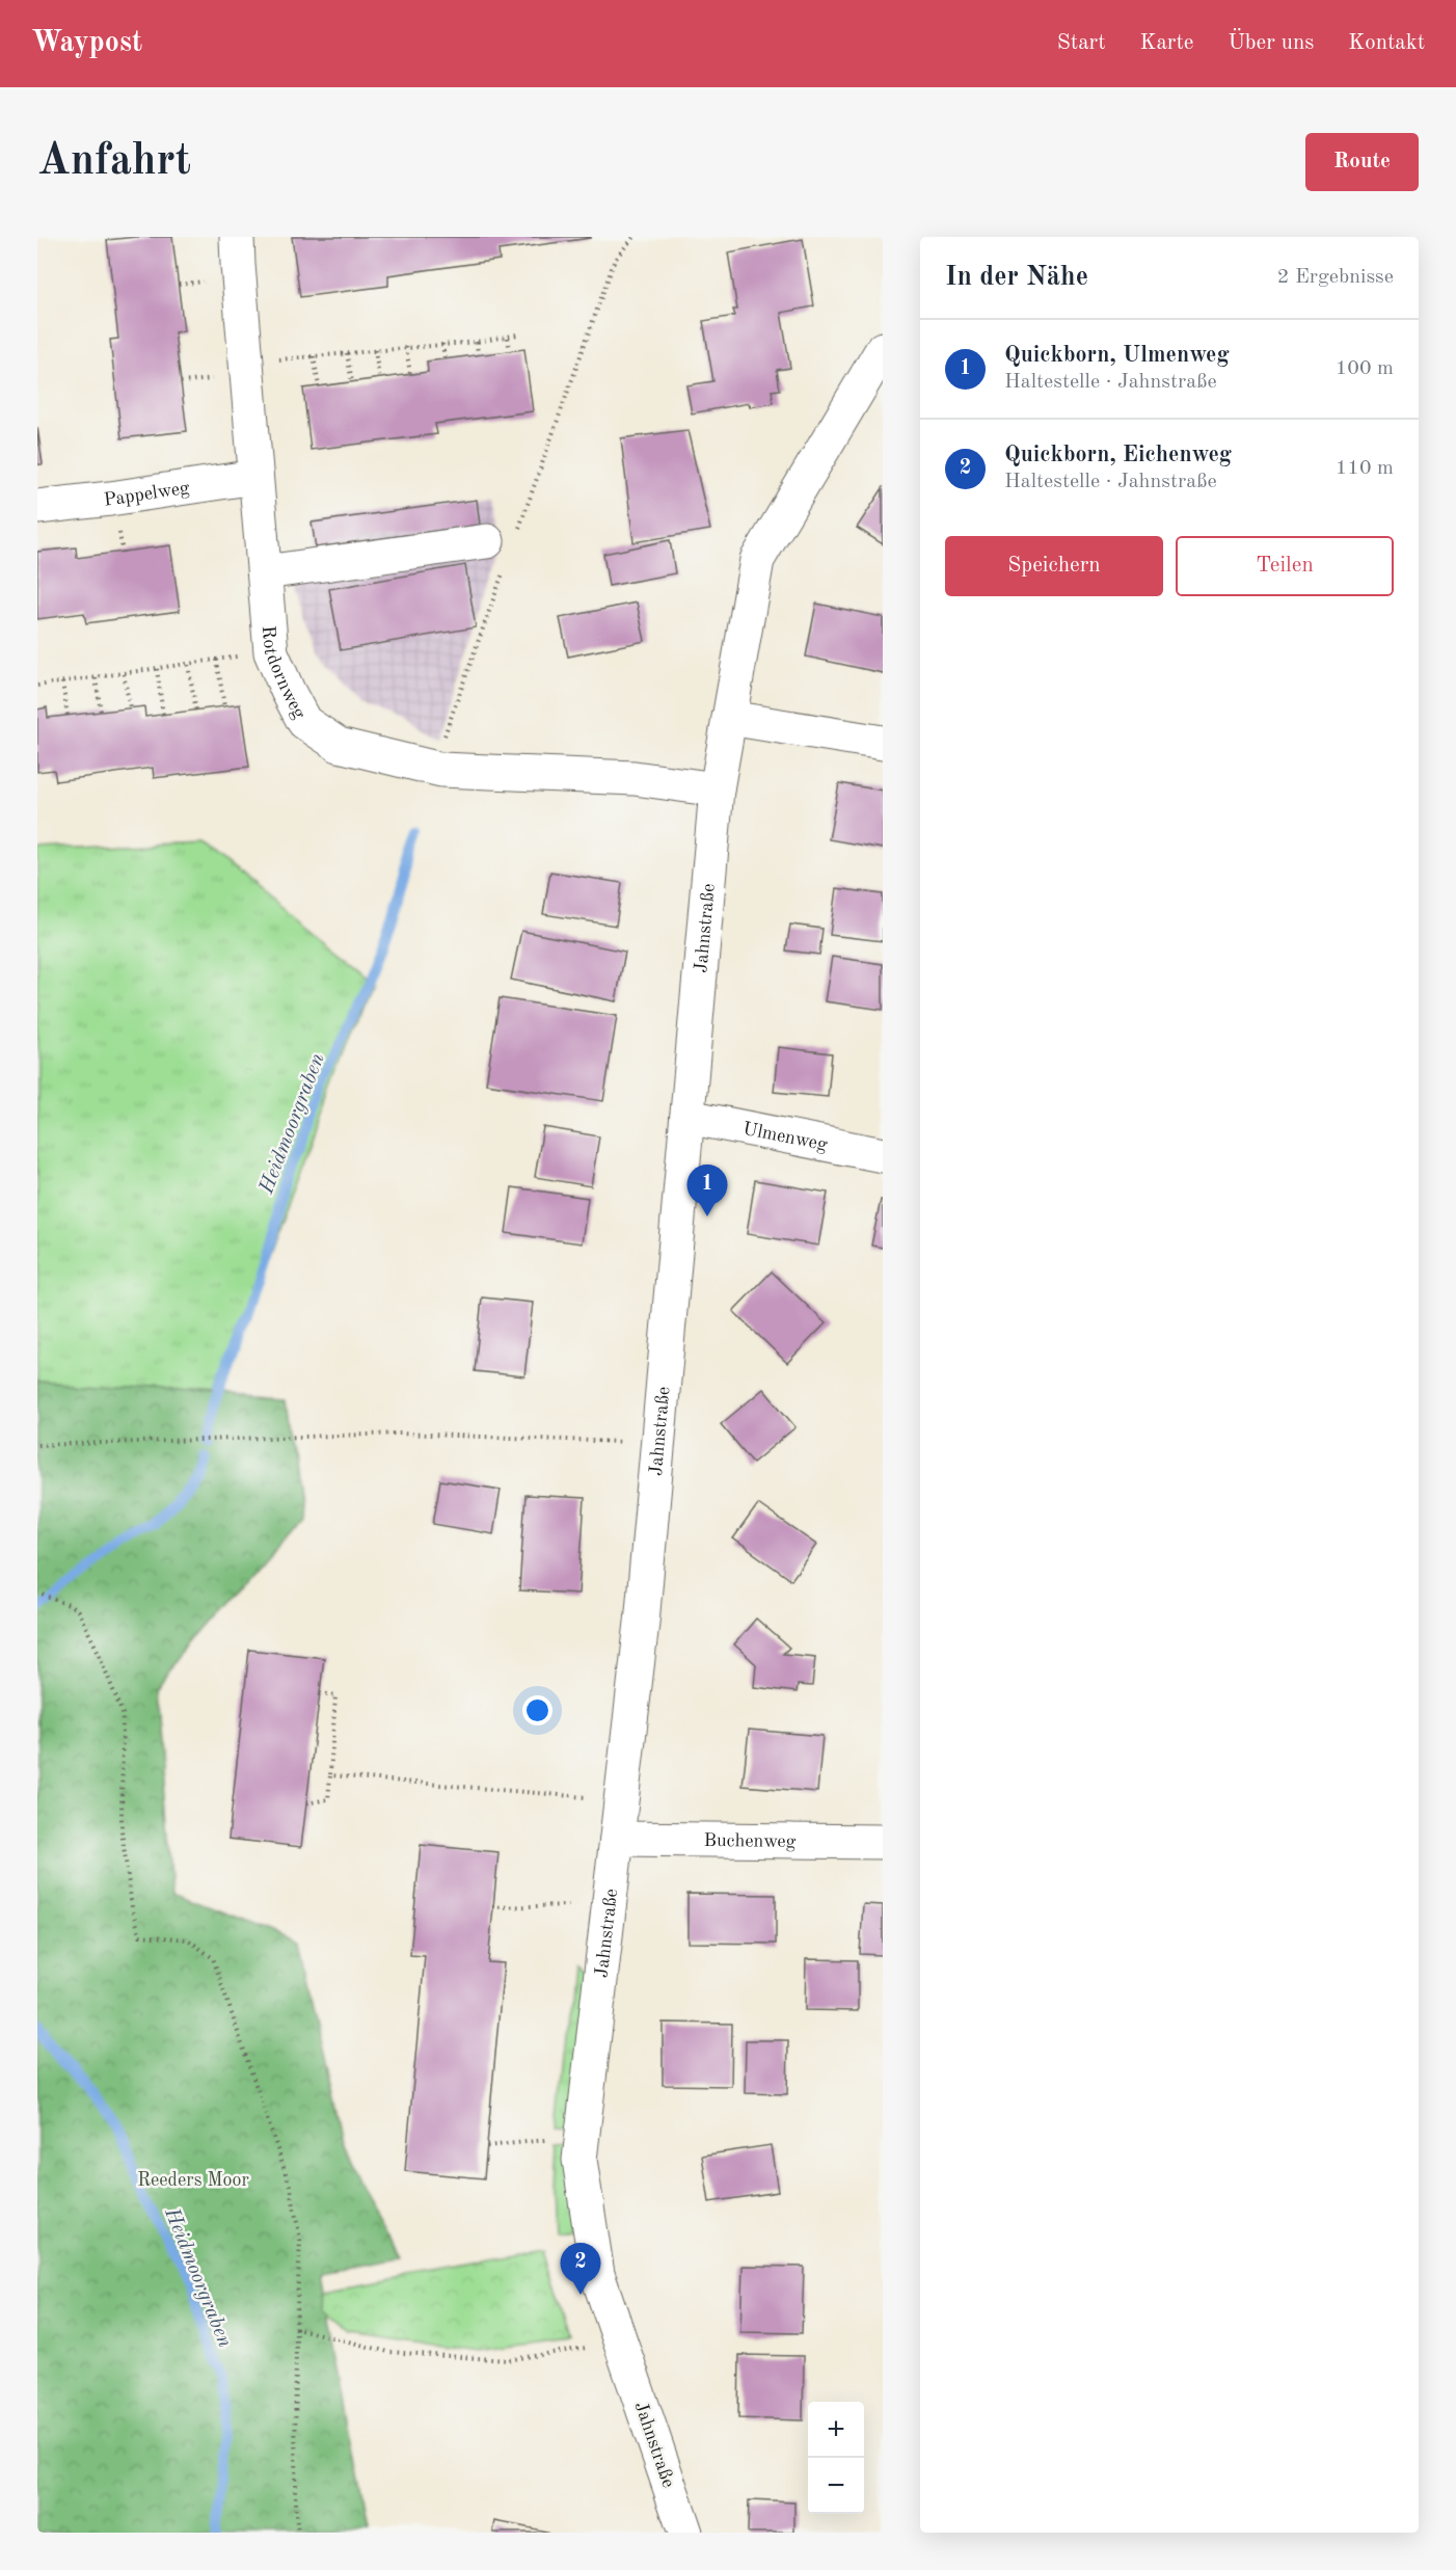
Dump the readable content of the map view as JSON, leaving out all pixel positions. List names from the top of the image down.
{
  "streets": {
    "street": [
      "Pappelweg",
      "Rotdornweg",
      "Jahnstraße",
      "Ulmenweg",
      "Buchenweg"
    ]
  },
  "crossings": [
    ["Pappelweg", "Rotdornweg"],
    ["Rotdornweg", "Jahnstraße"],
    ["Jahnstraße", "Ulmenweg"],
    ["Jahnstraße", "Buchenweg"]
  ],
  "water": ["Heidmoorgraben"],
  "parks": ["Reeders Moor"],
  "page": {
    "header": "Waypost",
    "nav": [
      "Start",
      "Karte",
      "Über uns",
      "Kontakt"
    ],
    "buttons": [
      "Route",
      ["Speichern", "Teilen"]
    ],
    "title": "Anfahrt",
    "heading": ["In der Nähe", "2 Ergebnisse"],
    "list": [
      {
        "mark": "1",
        "name": "Quickborn, Ulmenweg",
        "note": "Haltestelle · Jahnstraße",
        "value": "100 m"
      },
      {
        "mark": "2",
        "name": "Quickborn, Eichenweg",
        "note": "Haltestelle · Jahnstraße",
        "value": "110 m"
      }
    ],
    "pins": ["1", "2"],
    "map_buttons": ["+", "−"]
  }
}
